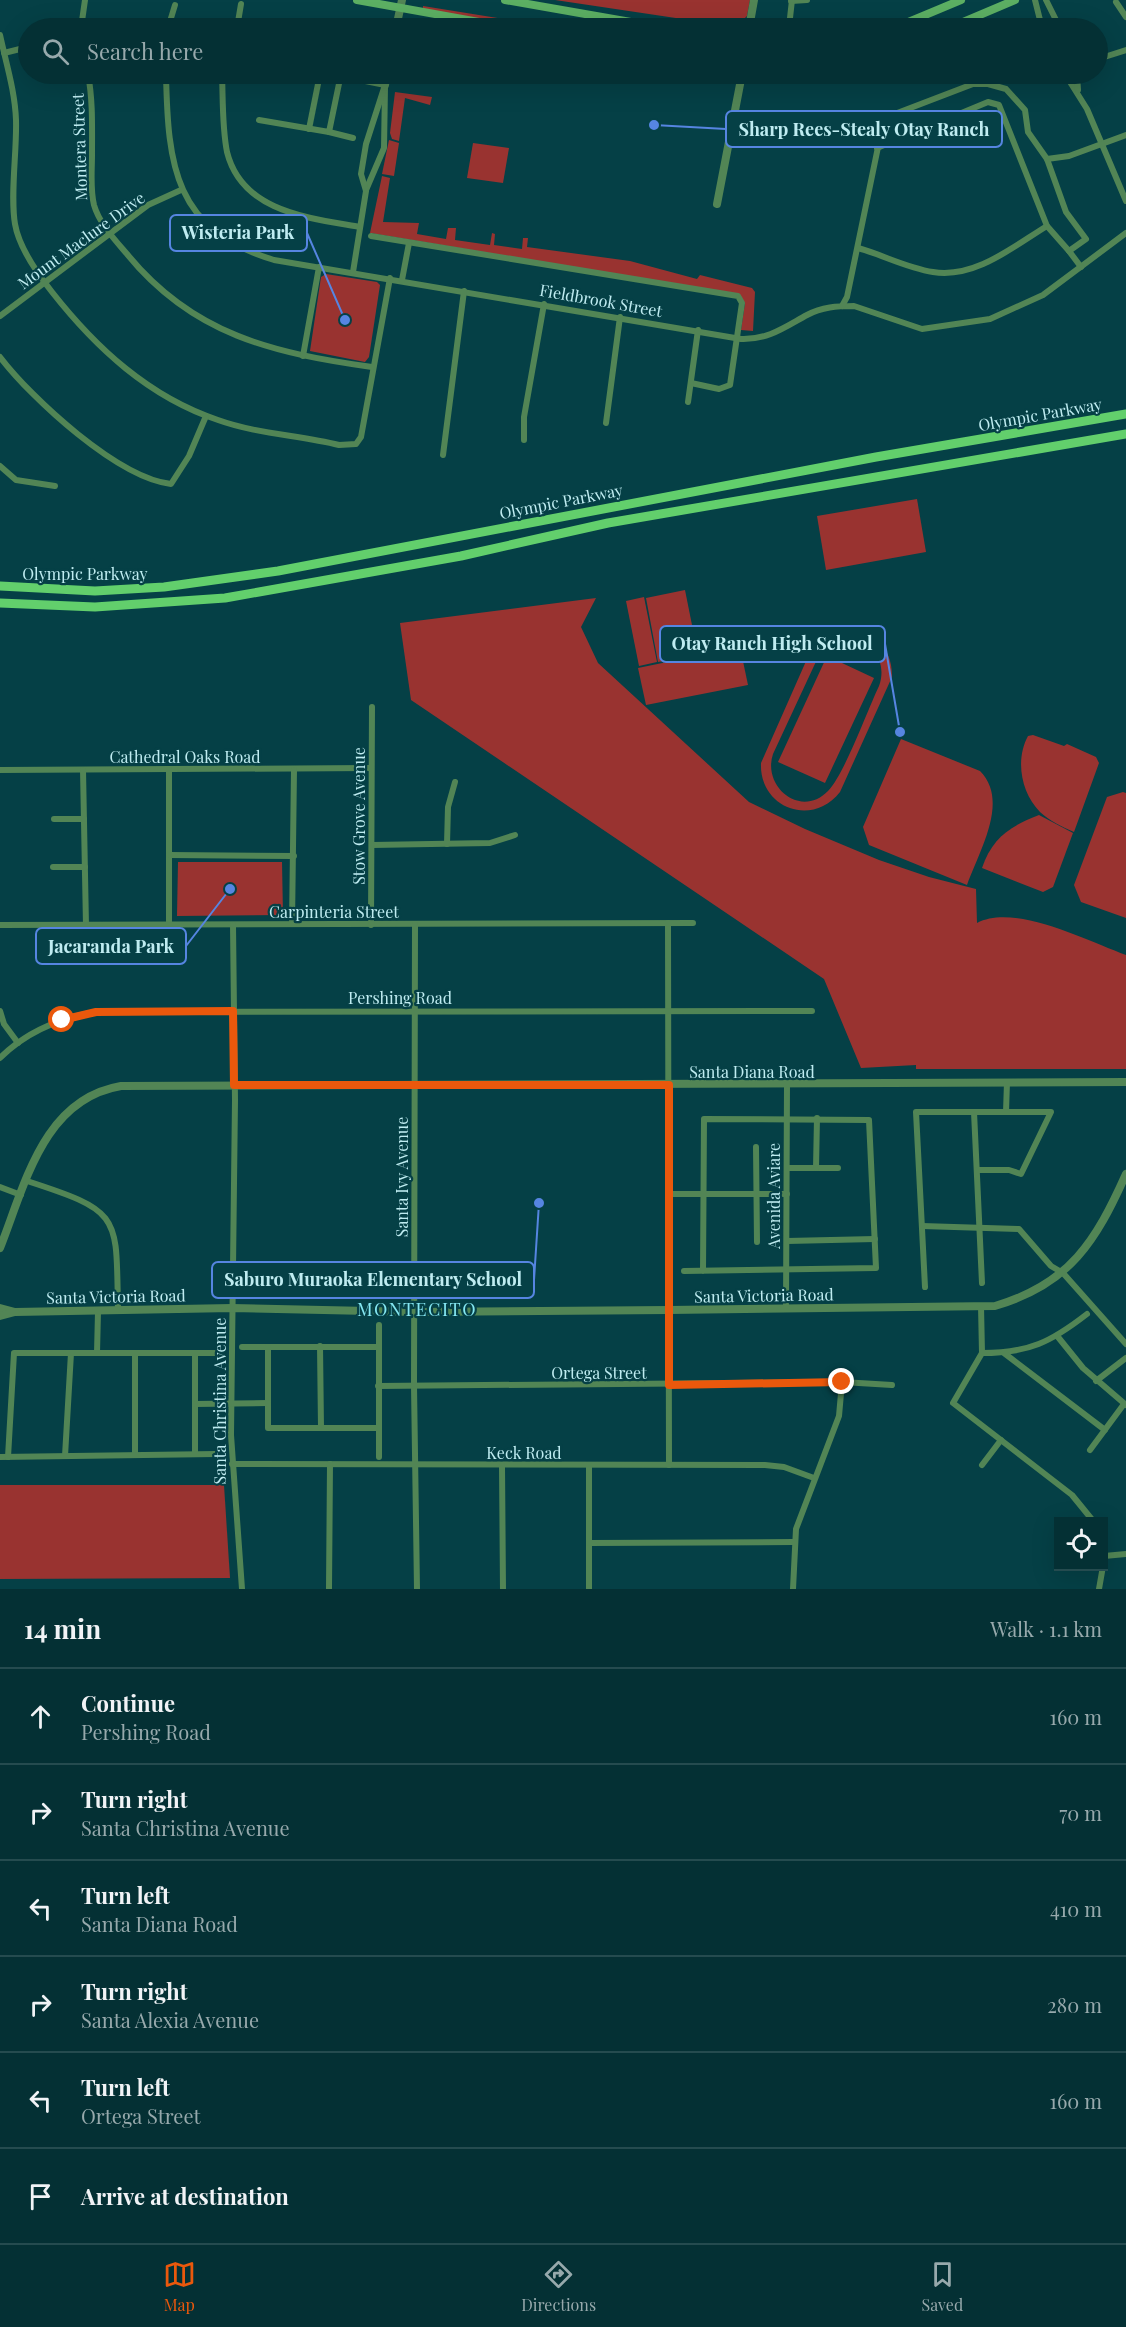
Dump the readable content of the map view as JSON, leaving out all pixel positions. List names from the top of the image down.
{
  "streets": {
    "main road": ["Olympic Parkway"],
    "street": [
      "Montera Street",
      "Mount Maclure Drive",
      "Fieldbrook Street",
      "Cathedral Oaks Road",
      "Stow Grove Avenue",
      "Carpinteria Street",
      "Pershing Road",
      "Santa Diana Road",
      "Santa Ivy Avenue",
      "Avenida Aviare",
      "Santa Victoria Road",
      "Ortega Street",
      "Santa Christina Avenue",
      "Keck Road"
    ]
  },
  "crossings": [
    ["Montera Street", "Mount Maclure Drive"],
    ["Mount Maclure Drive", "Fieldbrook Street"],
    ["Cathedral Oaks Road", "Stow Grove Avenue"],
    ["Stow Grove Avenue", "Carpinteria Street"],
    ["Carpinteria Street", "Santa Ivy Avenue"],
    ["Carpinteria Street", "Santa Christina Avenue"],
    ["Pershing Road", "Santa Ivy Avenue"],
    ["Pershing Road", "Santa Christina Avenue"],
    ["Santa Diana Road", "Santa Ivy Avenue"],
    ["Santa Diana Road", "Avenida Aviare"],
    ["Santa Diana Road", "Santa Christina Avenue"],
    ["Santa Ivy Avenue", "Santa Victoria Road"],
    ["Santa Ivy Avenue", "Ortega Street"],
    ["Santa Ivy Avenue", "Keck Road"],
    ["Avenida Aviare", "Santa Victoria Road"],
    ["Santa Victoria Road", "Santa Christina Avenue"],
    ["Santa Christina Avenue", "Keck Road"]
  ],
  "districts": ["MONTECITO"],
  "places": [
    "Sharp Rees-Stealy Otay Ranch",
    "Wisteria Park",
    "Otay Ranch High School",
    "Jacaranda Park",
    "Saburo Muraoka Elementary School"
  ],
  "page": {
    "search": "Search here",
    "heading": ["14 min", "Walk · 1.1 km"],
    "list": [
      ["Continue", "Pershing Road", "160 m"],
      ["Turn right", "Santa Christina Avenue", "70 m"],
      ["Turn left", "Santa Diana Road", "410 m"],
      ["Turn right", "Santa Alexia Avenue", "280 m"],
      ["Turn left", "Ortega Street", "160 m"],
      "Arrive at destination"
    ],
    "nav": ["Map", "Directions", "Saved"]
  }
}
